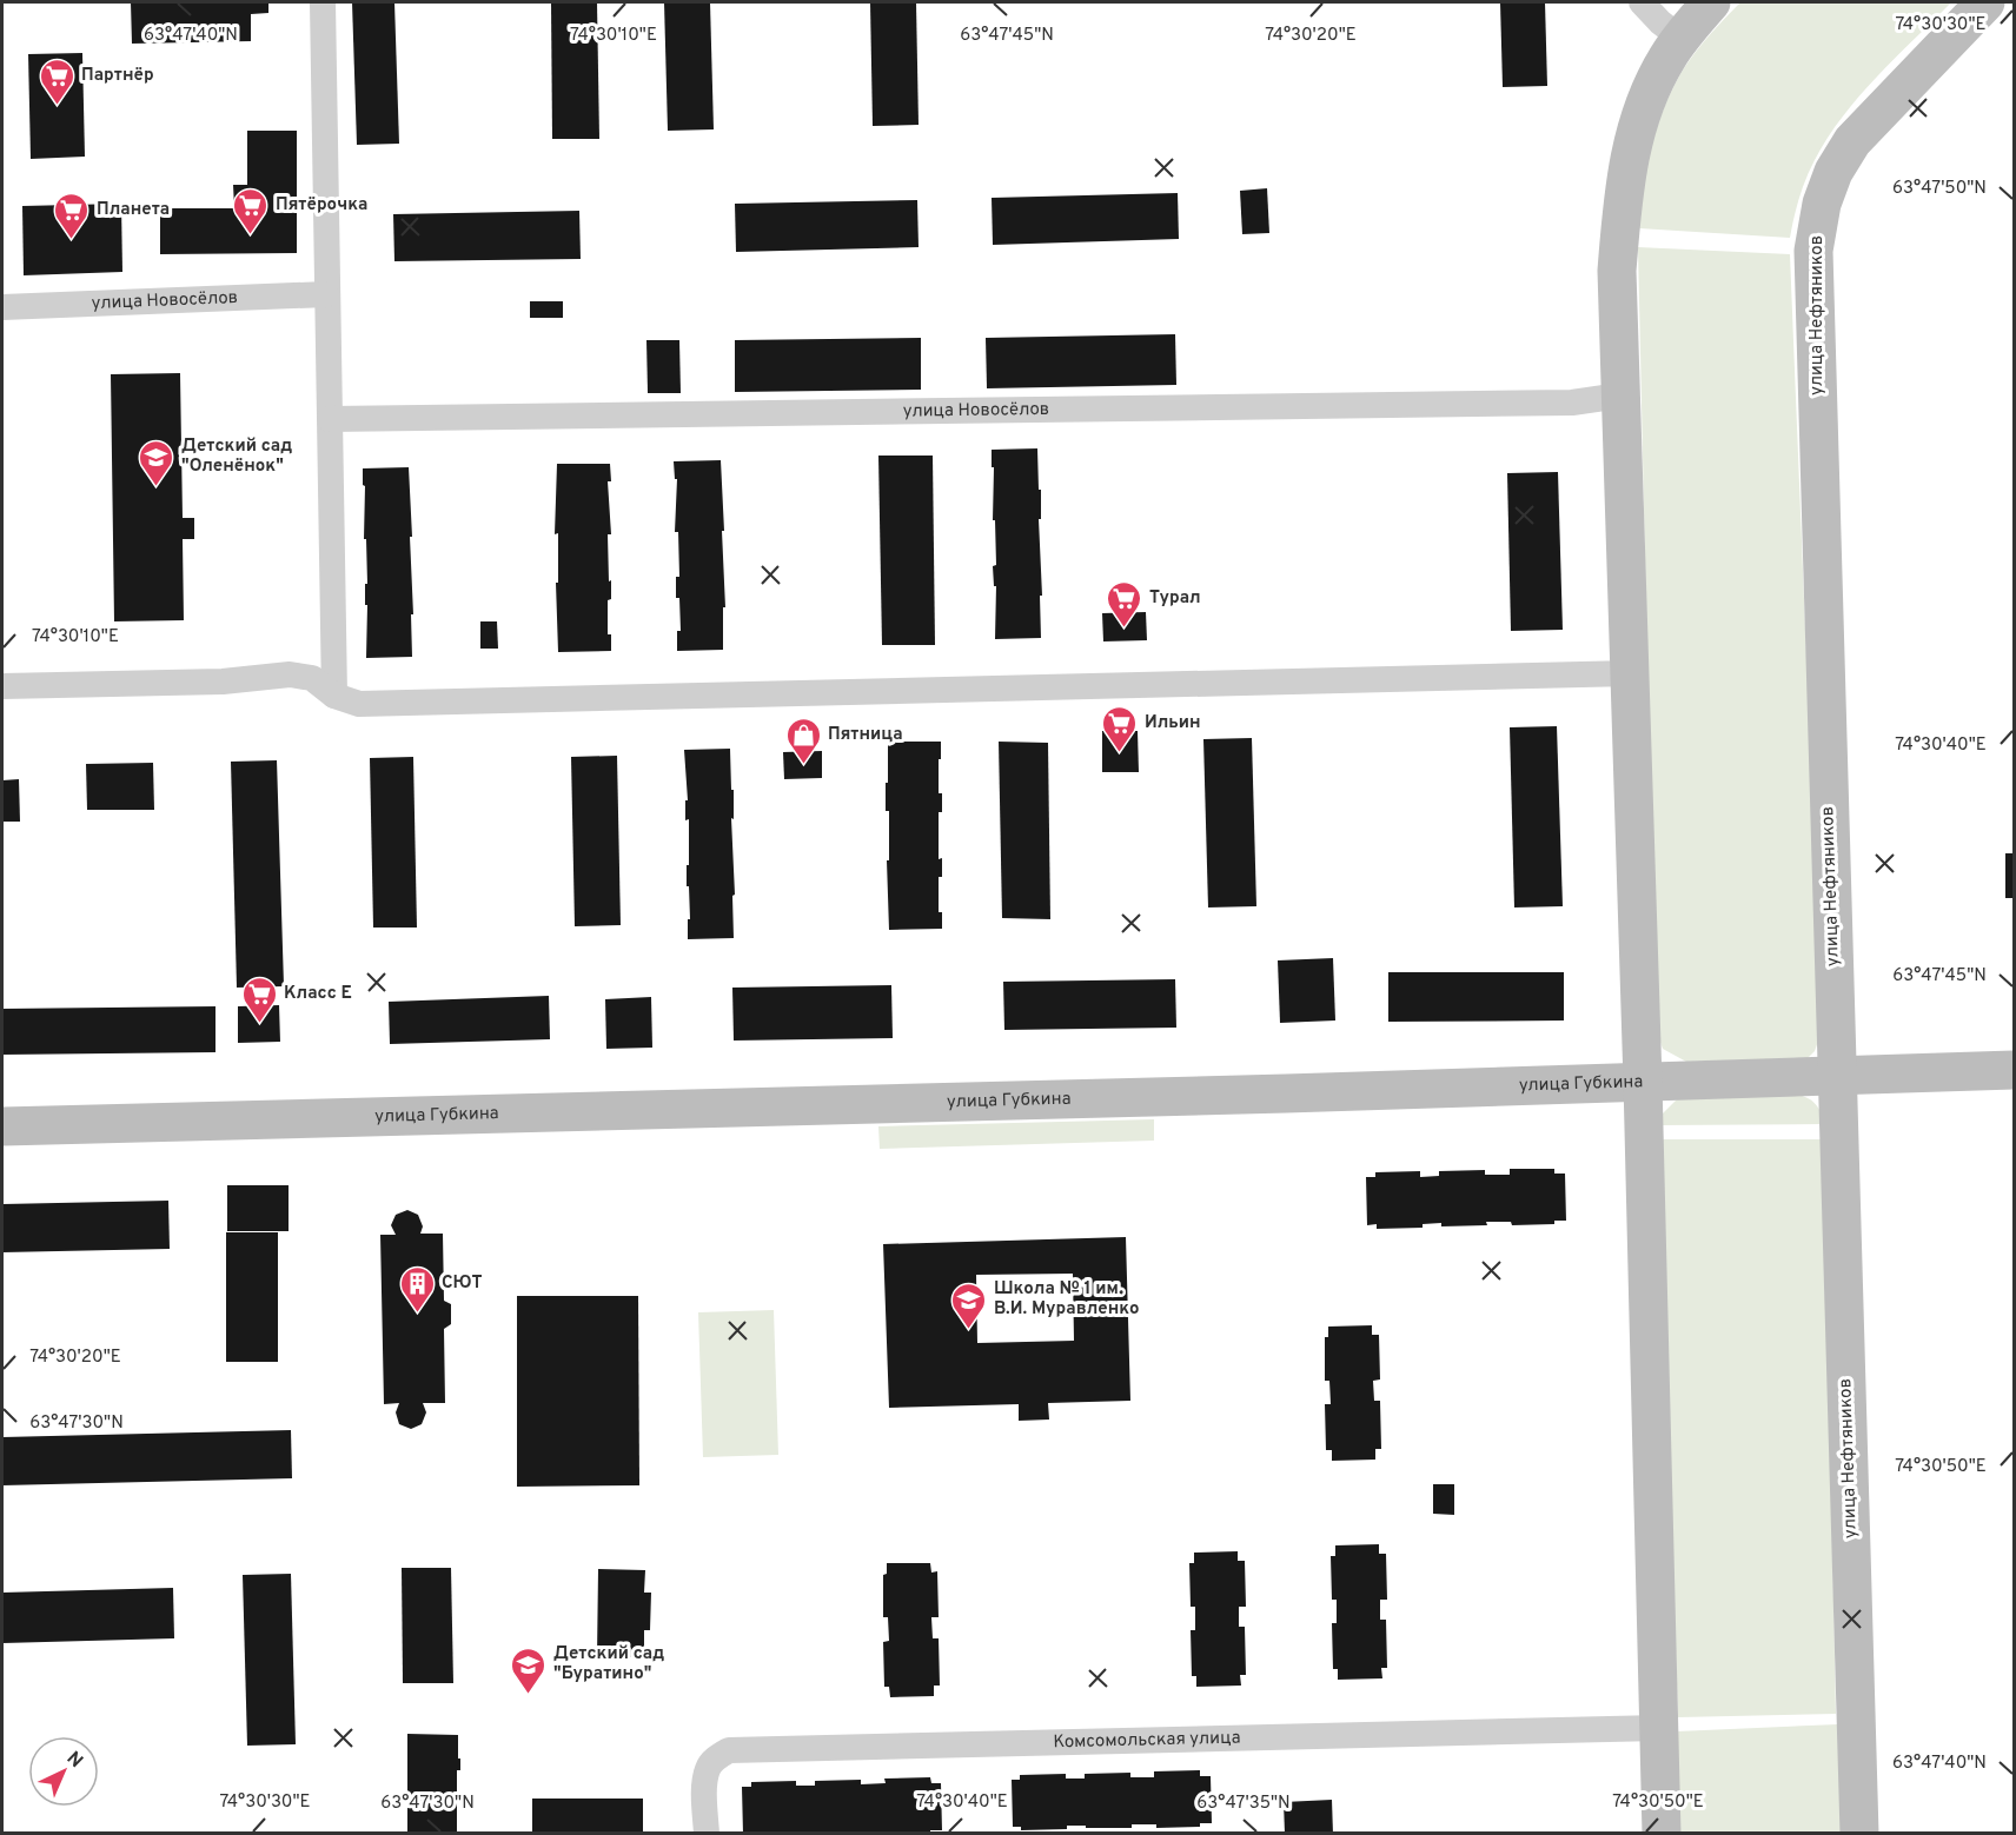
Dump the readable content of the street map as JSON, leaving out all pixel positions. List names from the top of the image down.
{
  "streets": {
    "main road": ["улица Нефтяников", "улица Губкина"],
    "street": ["улица Новосёлов", "Комсомольская улица"]
  },
  "crossings": [
    ["улица Нефтяников", "улица Губкина"]
  ],
  "places": {
    "supermarket": [
      "Партнёр",
      "Пятёрочка",
      "Планета",
      "Турал",
      "Ильин",
      "Класс Е"
    ],
    "school or university": ["Детский сад \"Оленёнок\"", "Школа № 1 им. В.И. Муравленко", "Детский сад \"Буратино\""],
    "shop": ["Пятница"],
    "building": ["СЮТ"]
  },
  "north": "top right",
  "coordinates": [
    "74°30'30\"E",
    "63°47'40\"N",
    "63°47'45\"N",
    "74°30'10\"E",
    "74°30'20\"E",
    "63°47'50\"N",
    "74°30'40\"E",
    "63°47'30\"N",
    "74°30'50\"E",
    "63°47'35\"N"
  ]
}
